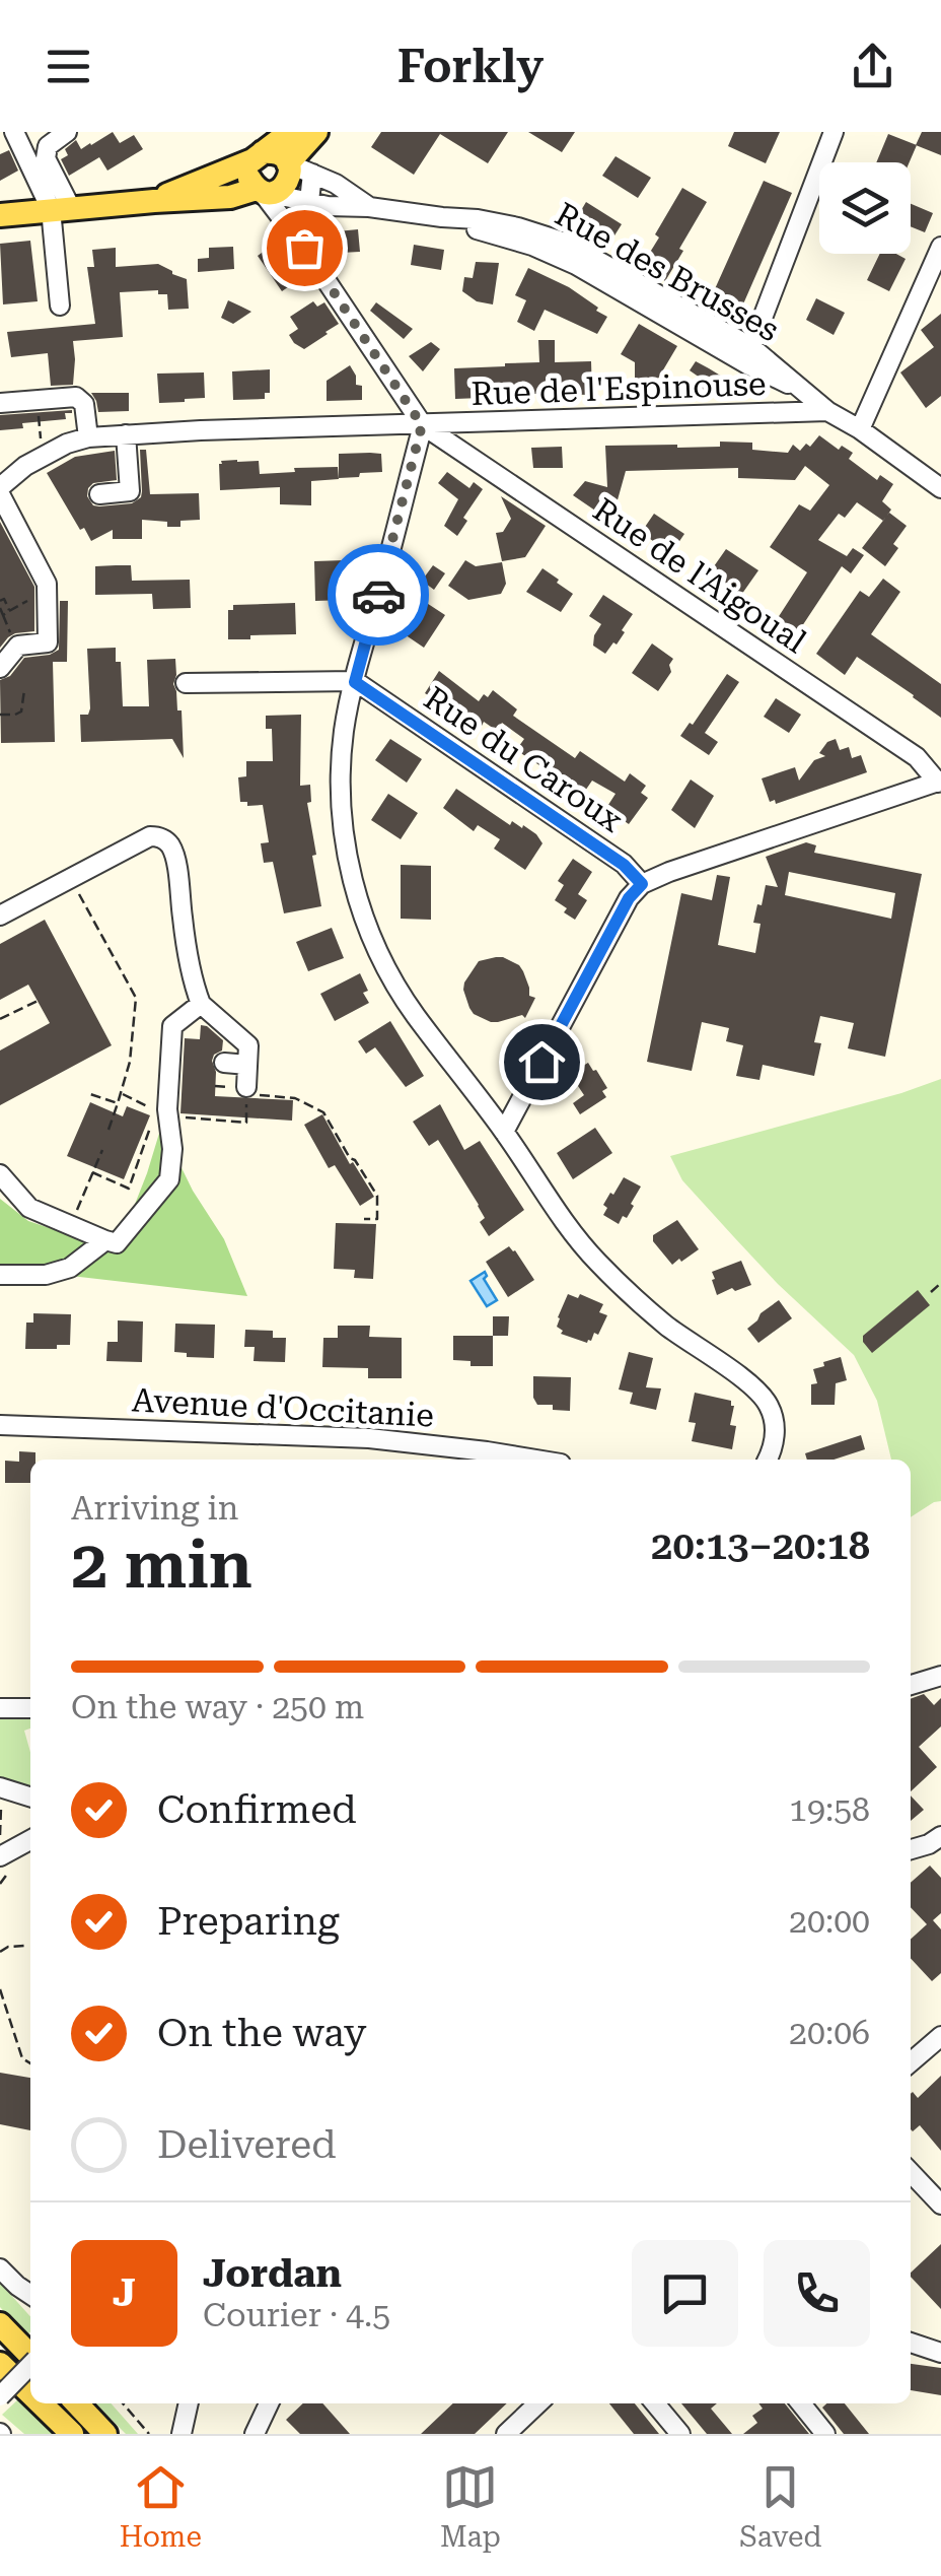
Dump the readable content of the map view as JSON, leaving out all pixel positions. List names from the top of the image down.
{
  "streets": {
    "street": [
      "Rue des Brusses",
      "Rue de l'Espinouse",
      "Rue de l'Aigoual",
      "Rue du Caroux",
      "Avenue d'Occitanie"
    ]
  },
  "crossings": [
    ["Rue des Brusses", "Rue de l'Espinouse"],
    ["Rue de l'Espinouse", "Rue de l'Aigoual"]
  ],
  "page": {
    "header": "Forkly",
    "heading": ["2 min", "Arriving in", "20:13–20:18"],
    "panel": ["Jordan", "Courier · 4.5"],
    "bar": "On the way · 250 m",
    "list": [
      ["Confirmed", "19:58"],
      ["Preparing", "20:00"],
      ["On the way", "20:06"],
      "Delivered"
    ],
    "round": "J",
    "tabs": ["Home", "Map", "Saved"]
  }
}
